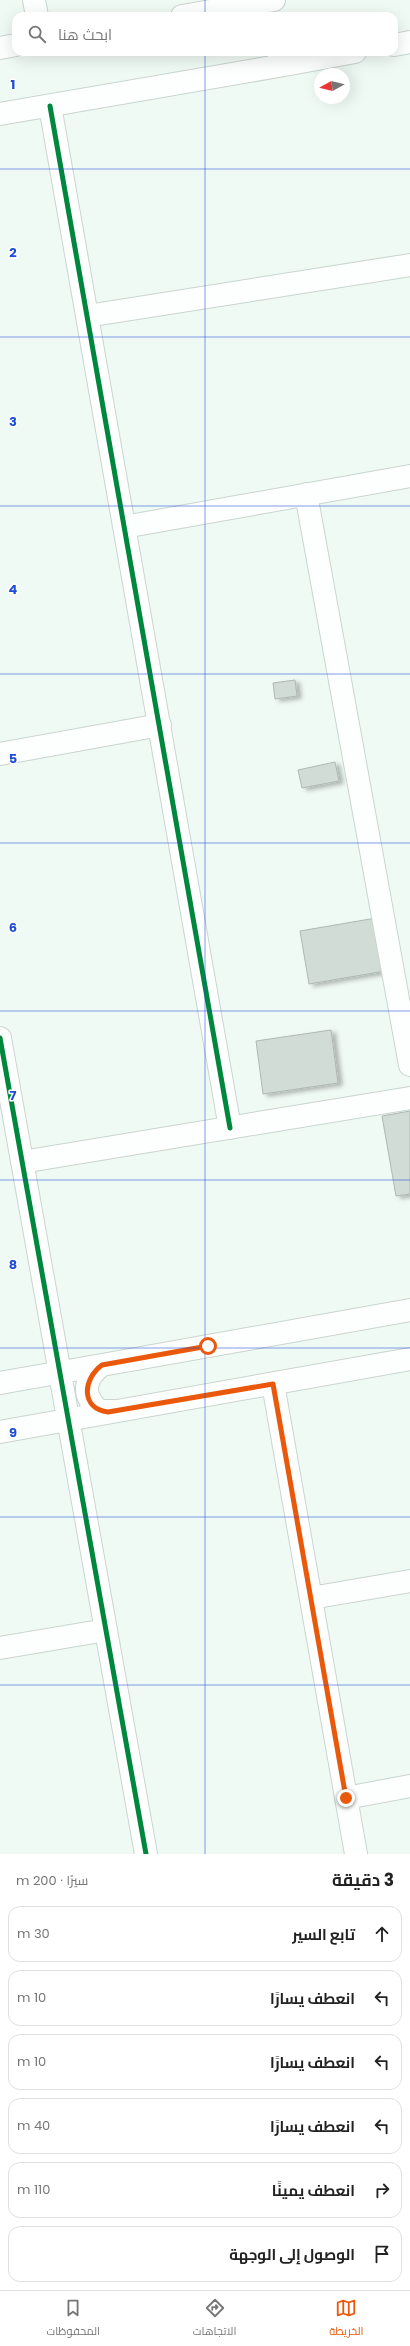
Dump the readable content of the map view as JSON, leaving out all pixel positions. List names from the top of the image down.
{
  "north": "left",
  "page": {
    "search": "ابحث هنا",
    "heading": ["3 دقيقة", "سيرًا · 200 m"],
    "list": [
      ["تابع السير", "30 m"],
      ["انعطف يسارًا", "10 m"],
      ["انعطف يسارًا", "10 m"],
      ["انعطف يسارًا", "40 m"],
      ["انعطف يمينًا", "110 m"],
      "الوصول إلى الوجهة"
    ],
    "nav": ["الخريطة", "الاتجاهات", "المحفوظات"]
  },
  "grid": {
    "rows": [
      "1",
      "2",
      "3",
      "4",
      "5",
      "6",
      "7",
      "8",
      "9"
    ]
  }
}
